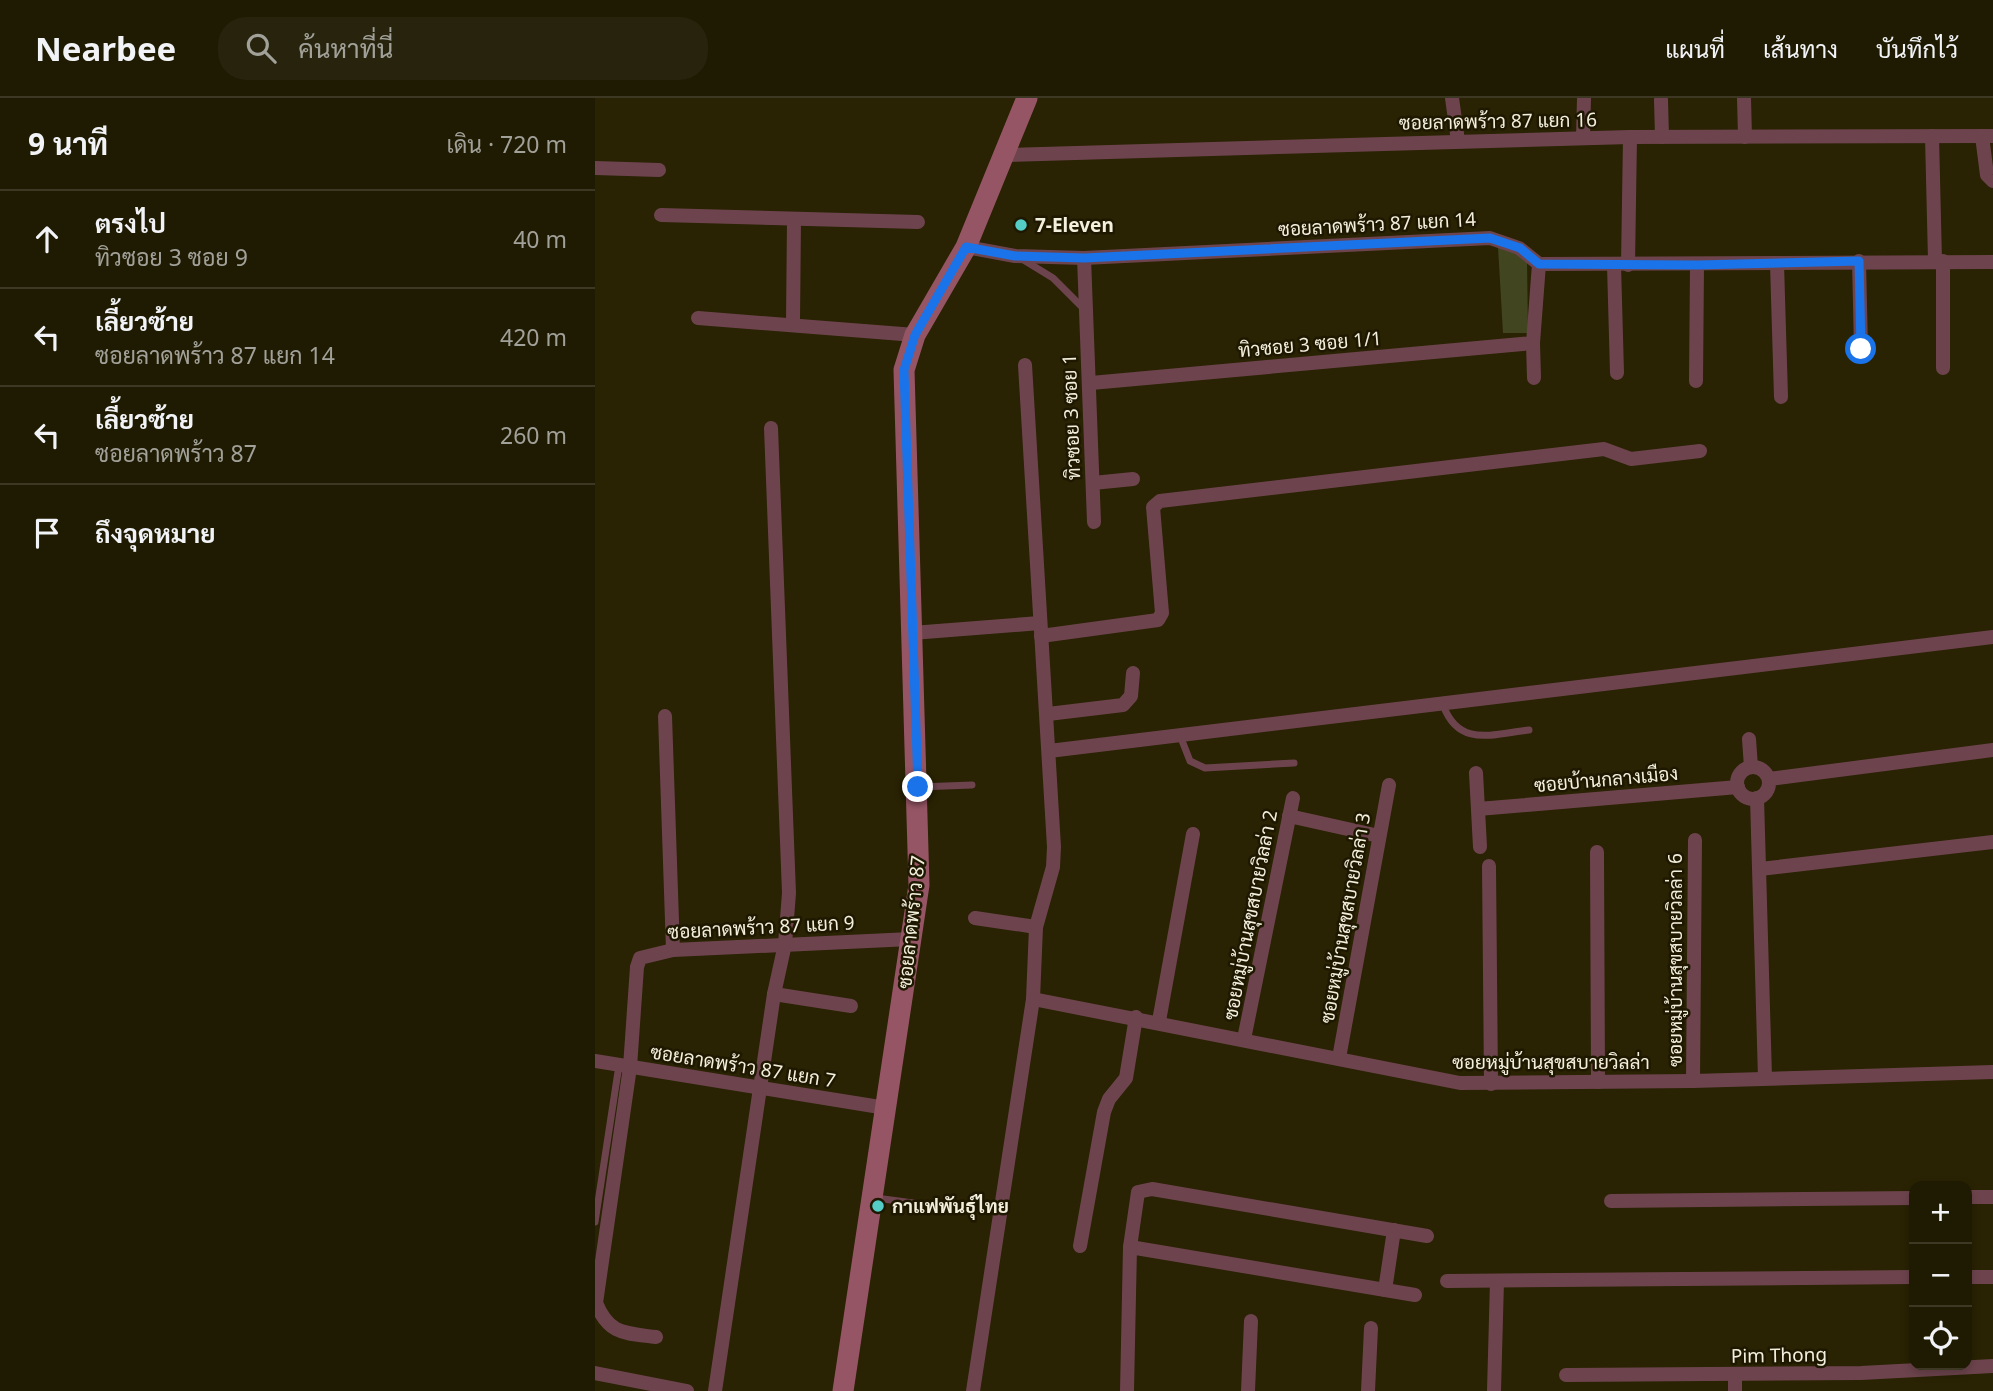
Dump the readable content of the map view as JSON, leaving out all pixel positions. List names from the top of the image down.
{
  "streets": {
    "street": [
      "ซอยลาดพร้าว 87 แยก 16",
      "ซอยลาดพร้าว 87 แยก 14",
      "ทิวซอย 3 ซอย 1/1",
      "ทิวซอย 3 ซอย 1",
      "ซอยบ้านกลางเมือง",
      "ซอยหมู่บ้านสุขสบายวิลล่า 2",
      "ซอยหมู่บ้านสุขสบายวิลล่า 3",
      "ซอยลาดพร้าว 87",
      "ซอยลาดพร้าว 87 แยก 9",
      "ซอยหมู่บ้านสุขสบายวิลล่า 6",
      "ซอยหมู่บ้านสุขสบายวิลล่า",
      "ซอยลาดพร้าว 87 แยก 7",
      "Pim Thong"
    ]
  },
  "crossings": [
    ["ซอยลาดพร้าว 87 แยก 16", "ซอยลาดพร้าว 87"],
    ["ซอยลาดพร้าว 87 แยก 14", "ทิวซอย 3 ซอย 1"],
    ["ซอยลาดพร้าว 87 แยก 14", "ซอยลาดพร้าว 87"],
    ["ทิวซอย 3 ซอย 1/1", "ทิวซอย 3 ซอย 1"],
    ["ซอยหมู่บ้านสุขสบายวิลล่า 2", "ซอยหมู่บ้านสุขสบายวิลล่า"],
    ["ซอยหมู่บ้านสุขสบายวิลล่า 3", "ซอยหมู่บ้านสุขสบายวิลล่า"],
    ["ซอยลาดพร้าว 87", "ซอยลาดพร้าว 87 แยก 9"],
    ["ซอยลาดพร้าว 87", "ซอยลาดพร้าว 87 แยก 7"],
    ["ซอยลาดพร้าว 87 แยก 9", "ซอยลาดพร้าว 87 แยก 7"],
    ["ซอยหมู่บ้านสุขสบายวิลล่า 6", "ซอยหมู่บ้านสุขสบายวิลล่า"]
  ],
  "places": ["7-Eleven", "กาแฟพันธ์ุไทย"],
  "page": {
    "header": "Nearbee",
    "search": "ค้นหาที่นี่",
    "nav": ["แผนที่", "เส้นทาง", "บันทึกไว้"],
    "heading": ["9 นาที", "เดิน · 720 m"],
    "list": [
      ["ตรงไป", "ทิวซอย 3 ซอย 9", "40 m"],
      ["เลี้ยวซ้าย", "ซอยลาดพร้าว 87 แยก 14", "420 m"],
      ["เลี้ยวซ้าย", "ซอยลาดพร้าว 87", "260 m"],
      "ถึงจุดหมาย"
    ],
    "map_buttons": ["+", "−"]
  }
}
